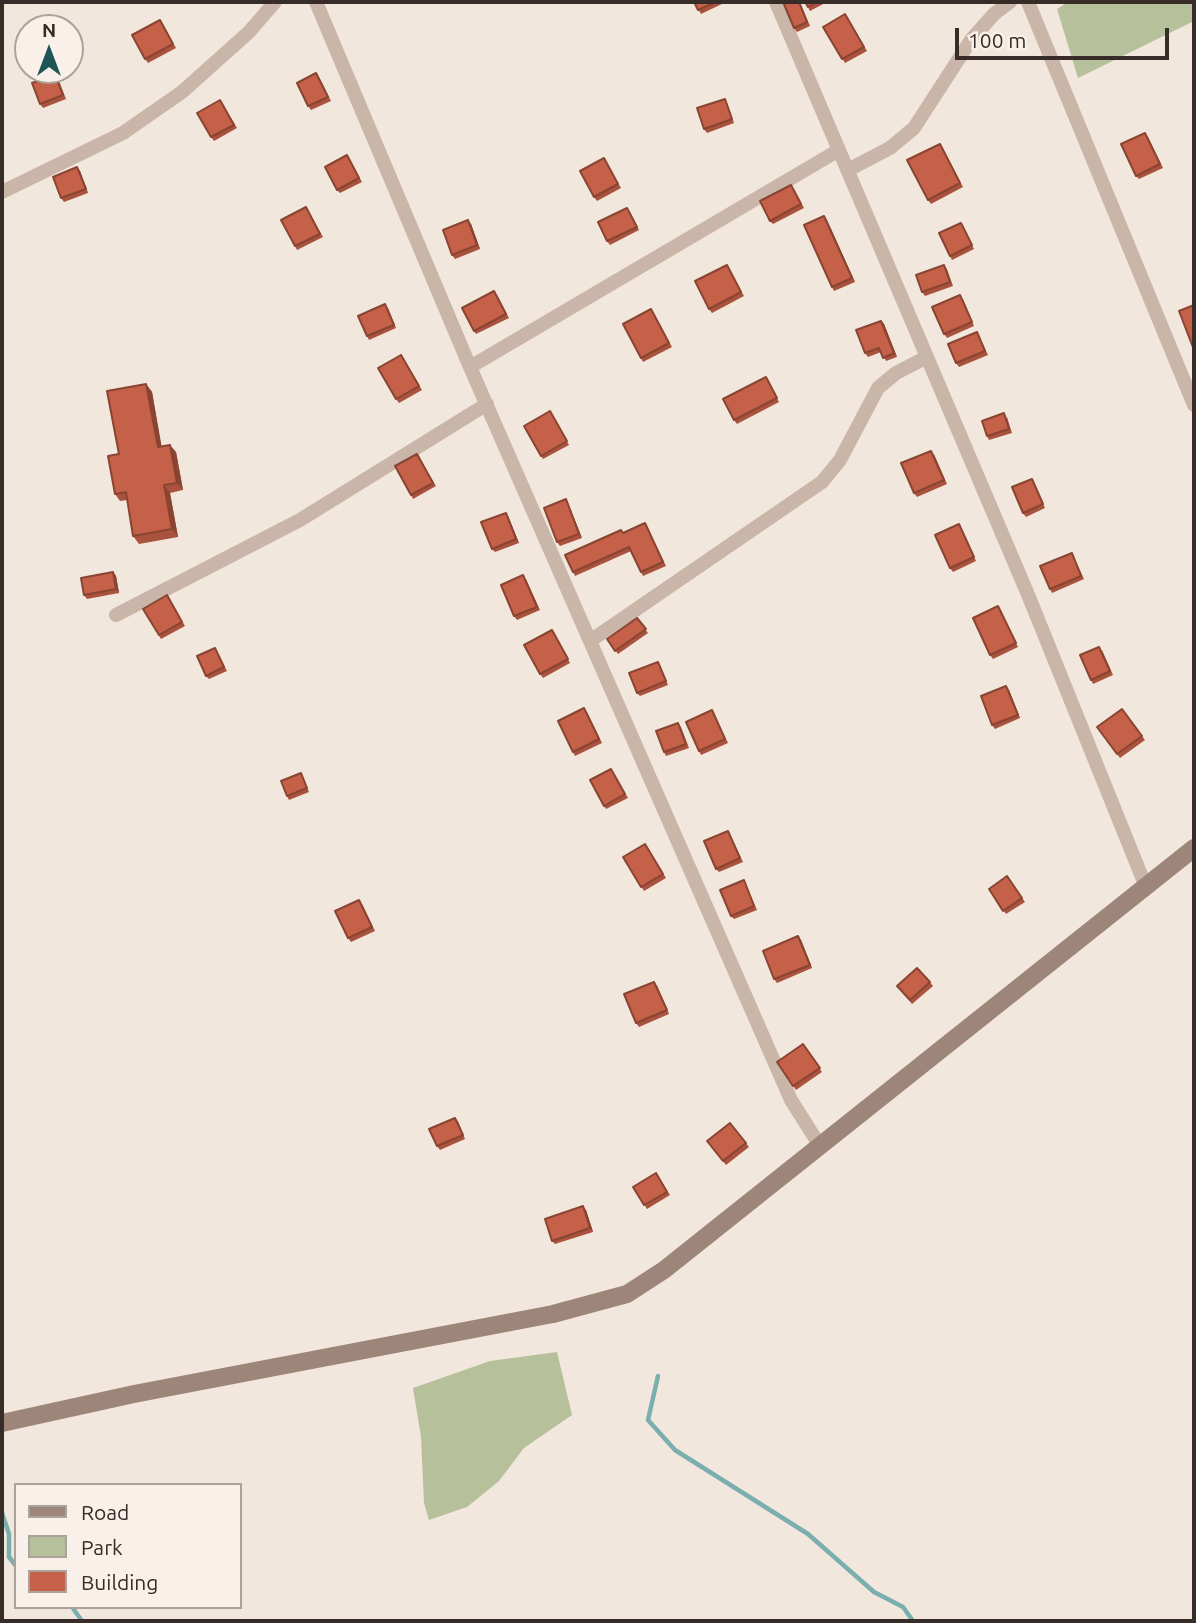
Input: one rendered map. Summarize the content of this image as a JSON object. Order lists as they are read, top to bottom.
{
  "legend": ["Road", "Park", "Building"],
  "scale_bar": "100 m",
  "north": "top"
}
